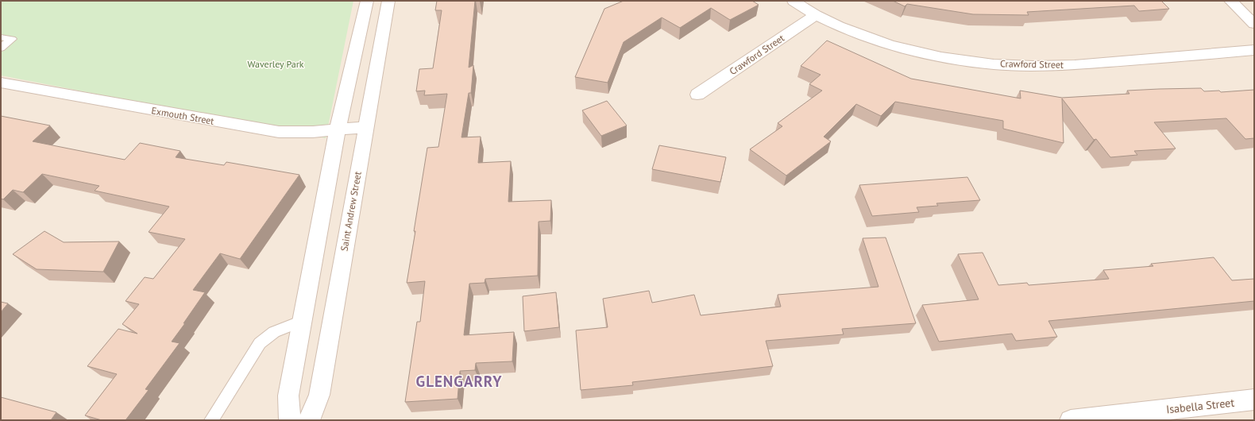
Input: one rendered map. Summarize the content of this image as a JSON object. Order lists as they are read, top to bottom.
{
  "streets": {
    "street": [
      "Crawford Street",
      "Exmouth Street",
      "Saint Andrew Street",
      "Isabella Street"
    ]
  },
  "crossings": [
    ["Exmouth Street", "Saint Andrew Street"]
  ],
  "districts": ["GLENGARRY"],
  "parks": ["Waverley Park"]
}
